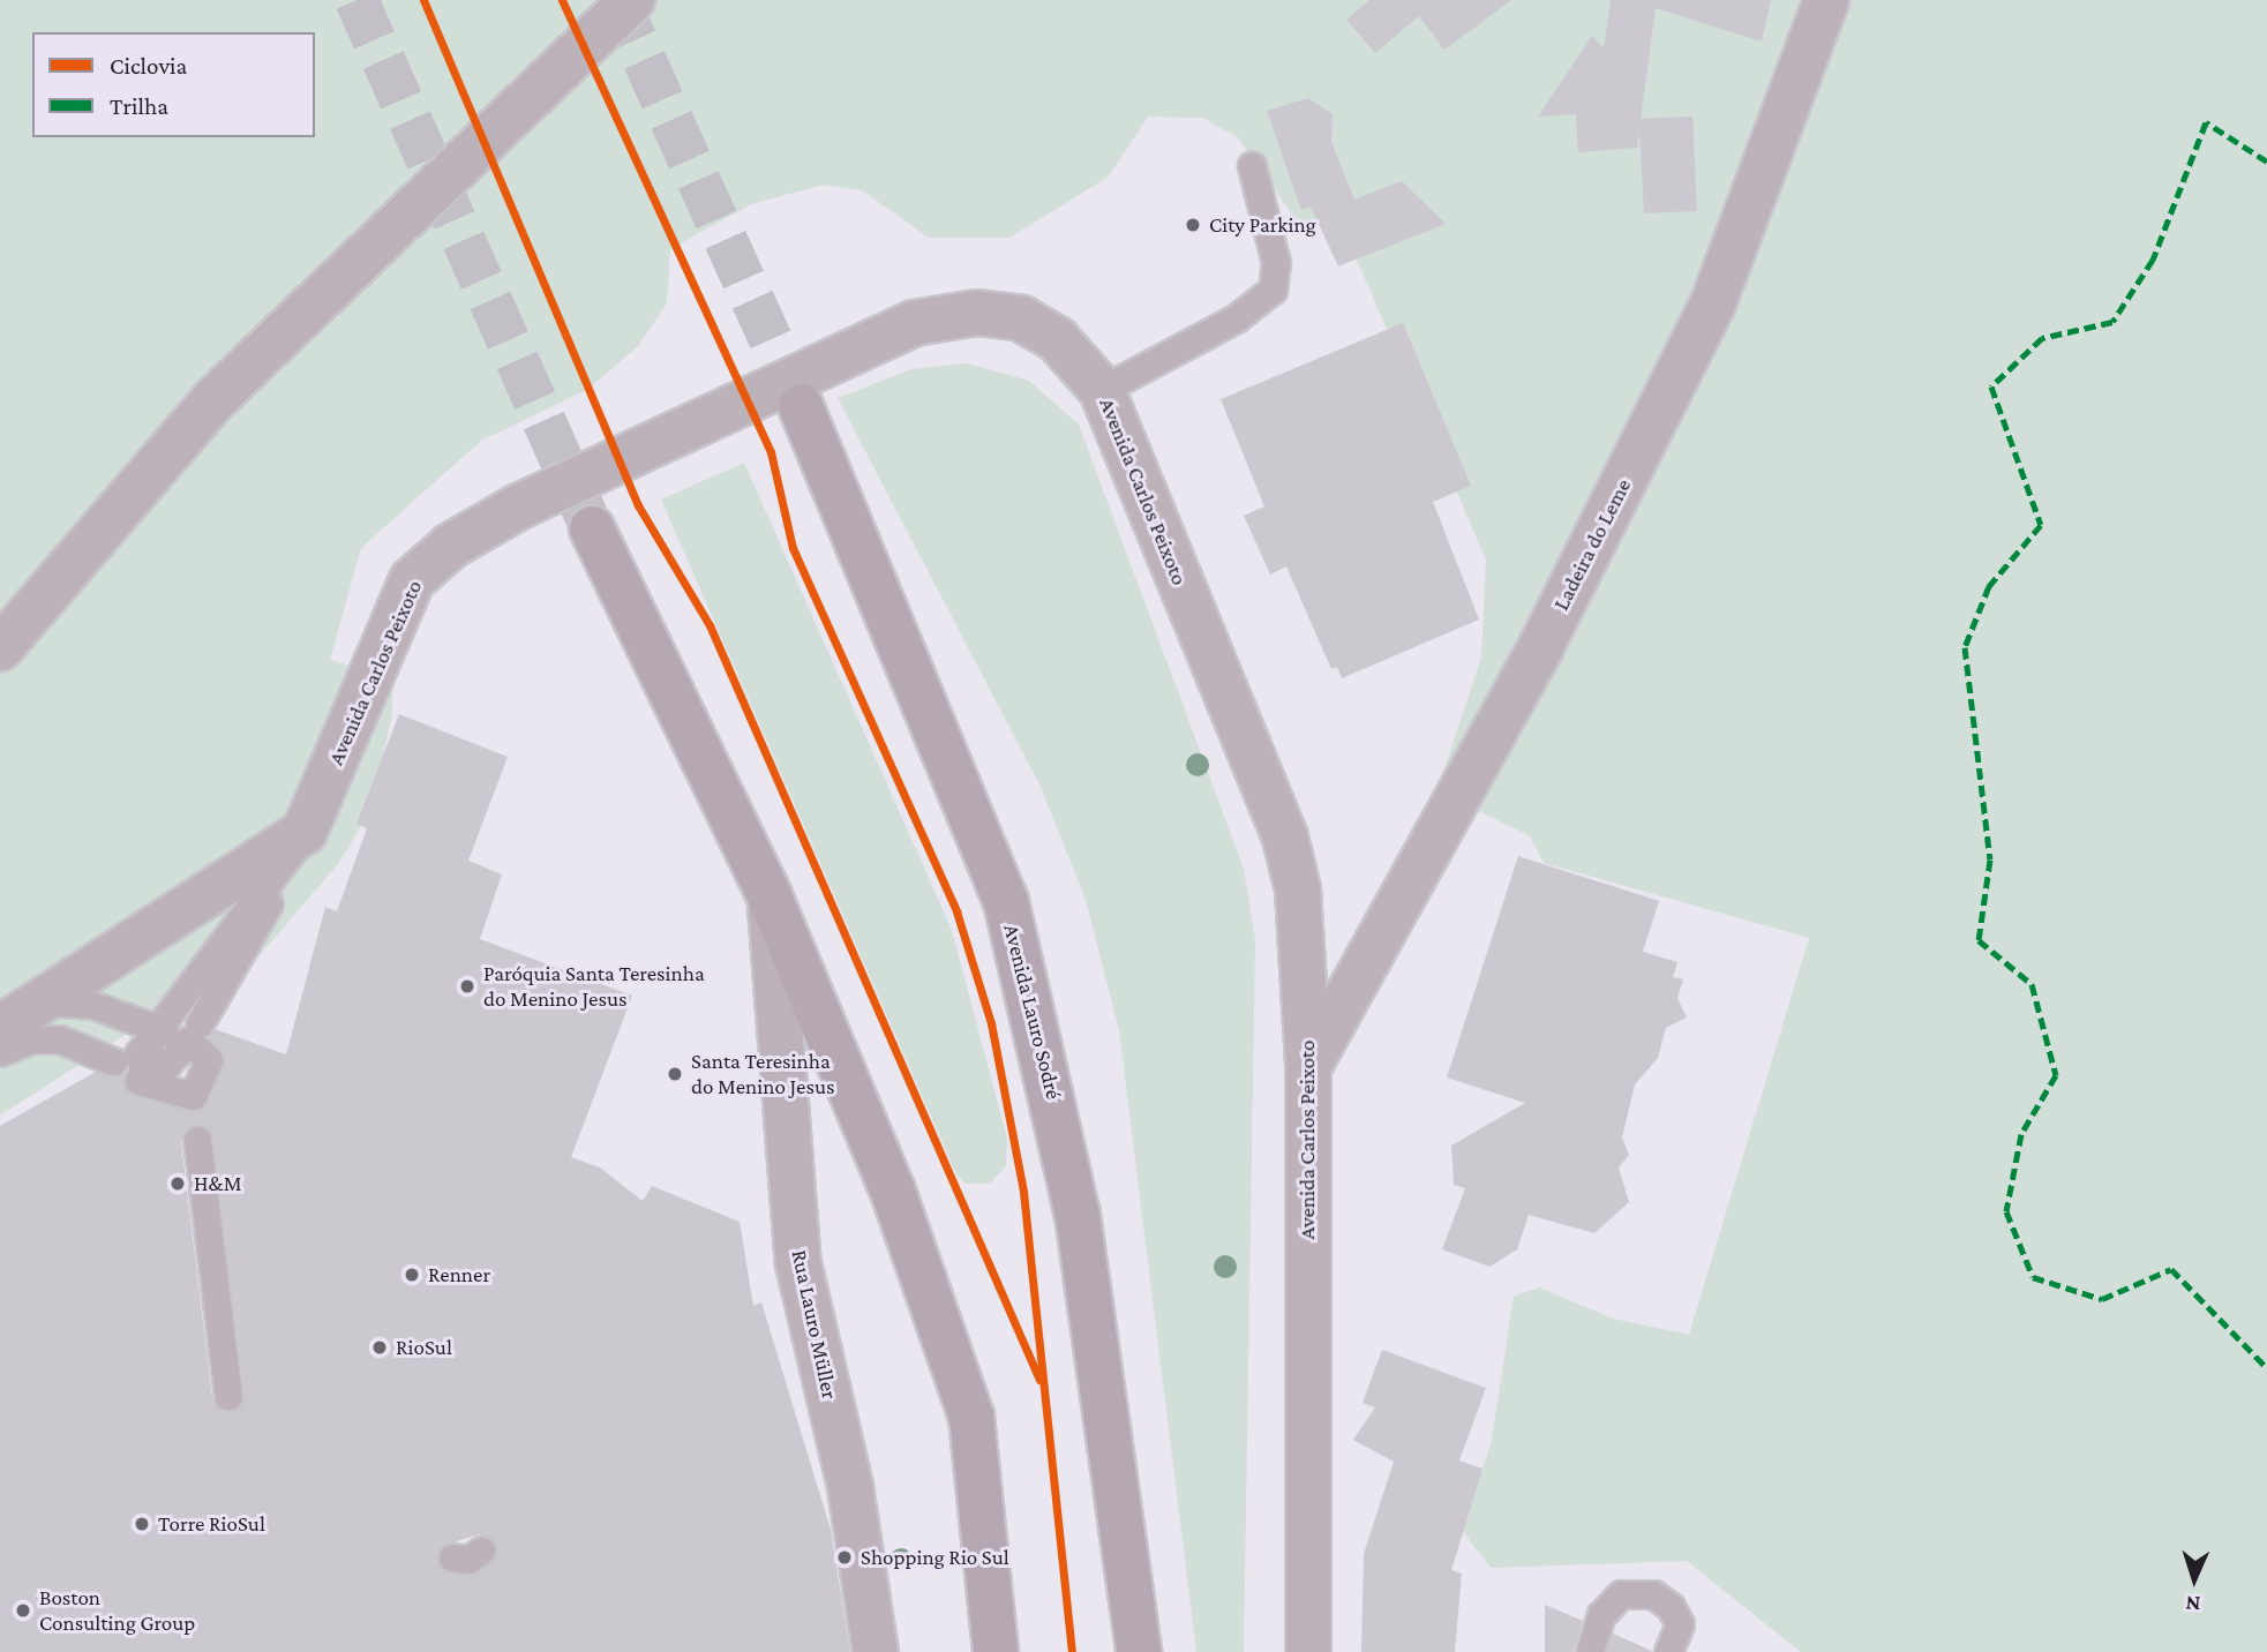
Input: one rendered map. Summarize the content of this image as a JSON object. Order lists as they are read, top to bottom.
{
  "streets": {
    "highway": ["Avenida Lauro Sodré"],
    "street": ["Avenida Carlos Peixoto", "Ladeira do Leme", "Rua Lauro Müller"]
  },
  "crossings": [
    ["Avenida Carlos Peixoto", "Ladeira do Leme"]
  ],
  "places": [
    "City Parking",
    "Paróquia Santa Teresinha do Menino Jesus",
    "Santa Teresinha do Menino Jesus",
    "H&M",
    "Renner",
    "RioSul",
    "Torre RioSul",
    "Shopping Rio Sul",
    "Boston Consulting Group"
  ],
  "legend": ["Ciclovia", "Trilha"],
  "north": "bottom"
}
